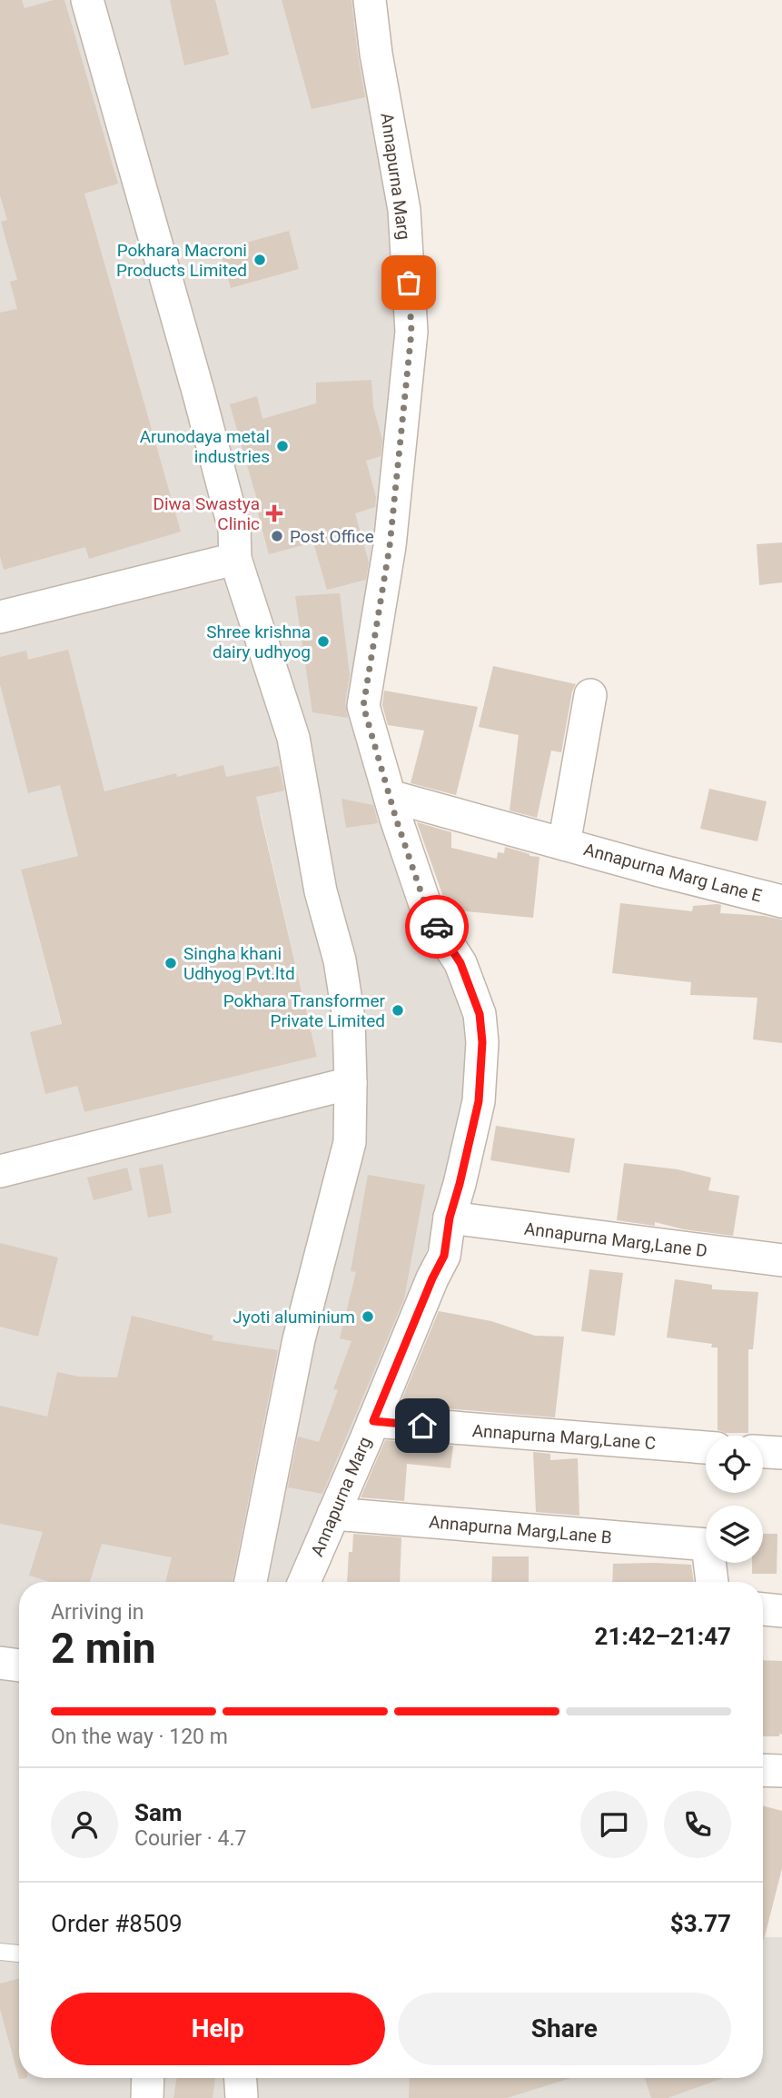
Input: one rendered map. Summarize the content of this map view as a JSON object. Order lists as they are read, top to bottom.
{
  "streets": {
    "street": [
      "Annapurna Marg",
      "Annapurna Marg Lane E",
      "Annapurna Marg,Lane D",
      "Annapurna Marg,Lane C",
      "Annapurna Marg,Lane B"
    ]
  },
  "crossings": [
    ["Annapurna Marg", "Annapurna Marg Lane E"],
    ["Annapurna Marg", "Annapurna Marg,Lane D"],
    ["Annapurna Marg", "Annapurna Marg,Lane C"],
    ["Annapurna Marg", "Annapurna Marg,Lane B"]
  ],
  "places": {
    "other": [
      "Pokhara Macroni Products Limited",
      "Arunodaya metal industries",
      "Post Office",
      "Shree krishna dairy udhyog",
      "Singha khani Udhyog Pvt.ltd",
      "Pokhara Transformer Private Limited",
      "Jyoti aluminium"
    ],
    "health": ["Diwa Swastya Clinic"]
  },
  "page": {
    "heading": ["2 min", "Arriving in", "21:42–21:47"],
    "panel": [
      "Sam",
      "Courier · 4.7",
      "Order #8509",
      "$3.77"
    ],
    "bar": "On the way · 120 m",
    "buttons": ["Help", "Share"]
  }
}
